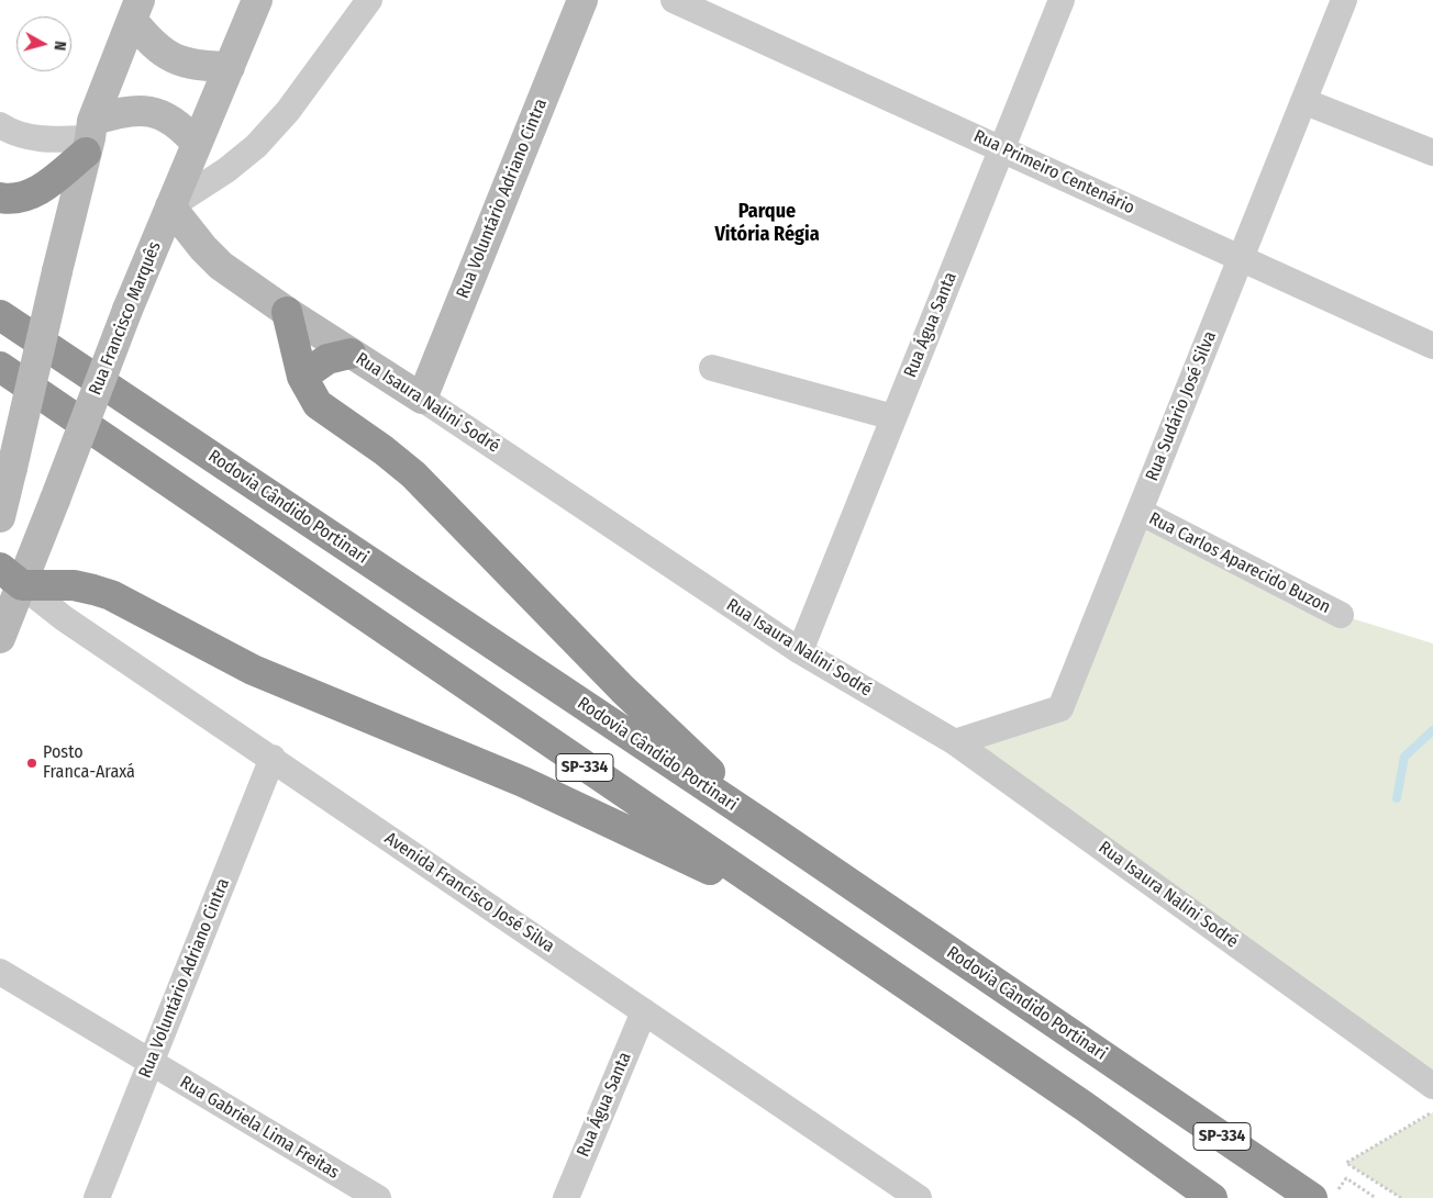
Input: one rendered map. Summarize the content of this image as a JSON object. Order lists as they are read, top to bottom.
{
  "streets": {
    "highway": ["Rodovia Cândido Portinari", "SP-334"],
    "main road": ["Rua Voluntário Adriano Cintra", "Rua Francisco Marquês", "Rua Isaura Nalini Sodré"],
    "street": [
      "Rua Primeiro Centenário",
      "Rua Água Santa",
      "Rua Sudário José Silva",
      "Rua Carlos Aparecido Buzon",
      "Avenida Francisco José Silva",
      "Rua Gabriela Lima Freitas"
    ]
  },
  "crossings": [
    ["Rua Primeiro Centenário", "Rua Água Santa"],
    ["Rua Primeiro Centenário", "Rua Sudário José Silva"],
    ["Rua Voluntário Adriano Cintra", "Rua Isaura Nalini Sodré"],
    ["Rua Voluntário Adriano Cintra", "Avenida Francisco José Silva"],
    ["Rua Voluntário Adriano Cintra", "Rua Gabriela Lima Freitas"],
    ["Rua Francisco Marquês", "Rua Isaura Nalini Sodré"],
    ["Rua Francisco Marquês", "Avenida Francisco José Silva"],
    ["Rua Água Santa", "Rua Isaura Nalini Sodré"],
    ["Rua Água Santa", "Avenida Francisco José Silva"],
    ["Rua Isaura Nalini Sodré", "Rua Sudário José Silva"],
    ["Rua Sudário José Silva", "Rua Carlos Aparecido Buzon"]
  ],
  "districts": ["Parque Vitória Régia"],
  "places": ["Posto Franca-Araxá"],
  "north": "right"
}
